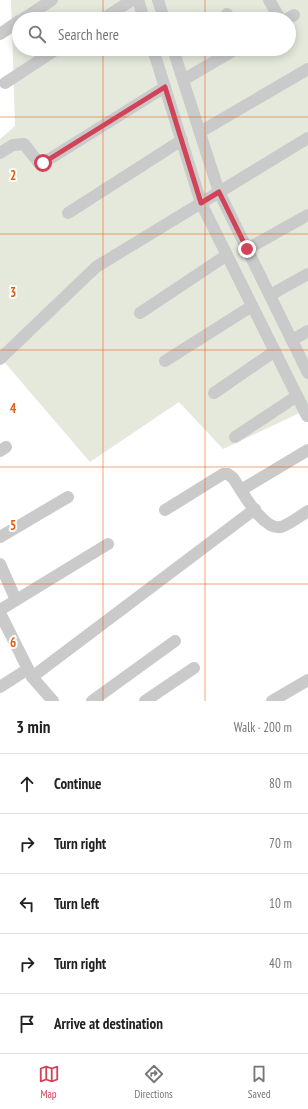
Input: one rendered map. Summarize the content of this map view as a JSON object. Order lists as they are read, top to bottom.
{
  "page": {
    "search": "Search here",
    "heading": ["3 min", "Walk · 200 m"],
    "list": [
      ["Continue", "80 m"],
      ["Turn right", "70 m"],
      ["Turn left", "10 m"],
      ["Turn right", "40 m"],
      "Arrive at destination"
    ],
    "nav": ["Map", "Directions", "Saved"]
  },
  "grid": {
    "rows": [
      "2",
      "3",
      "4",
      "5",
      "6"
    ]
  }
}
